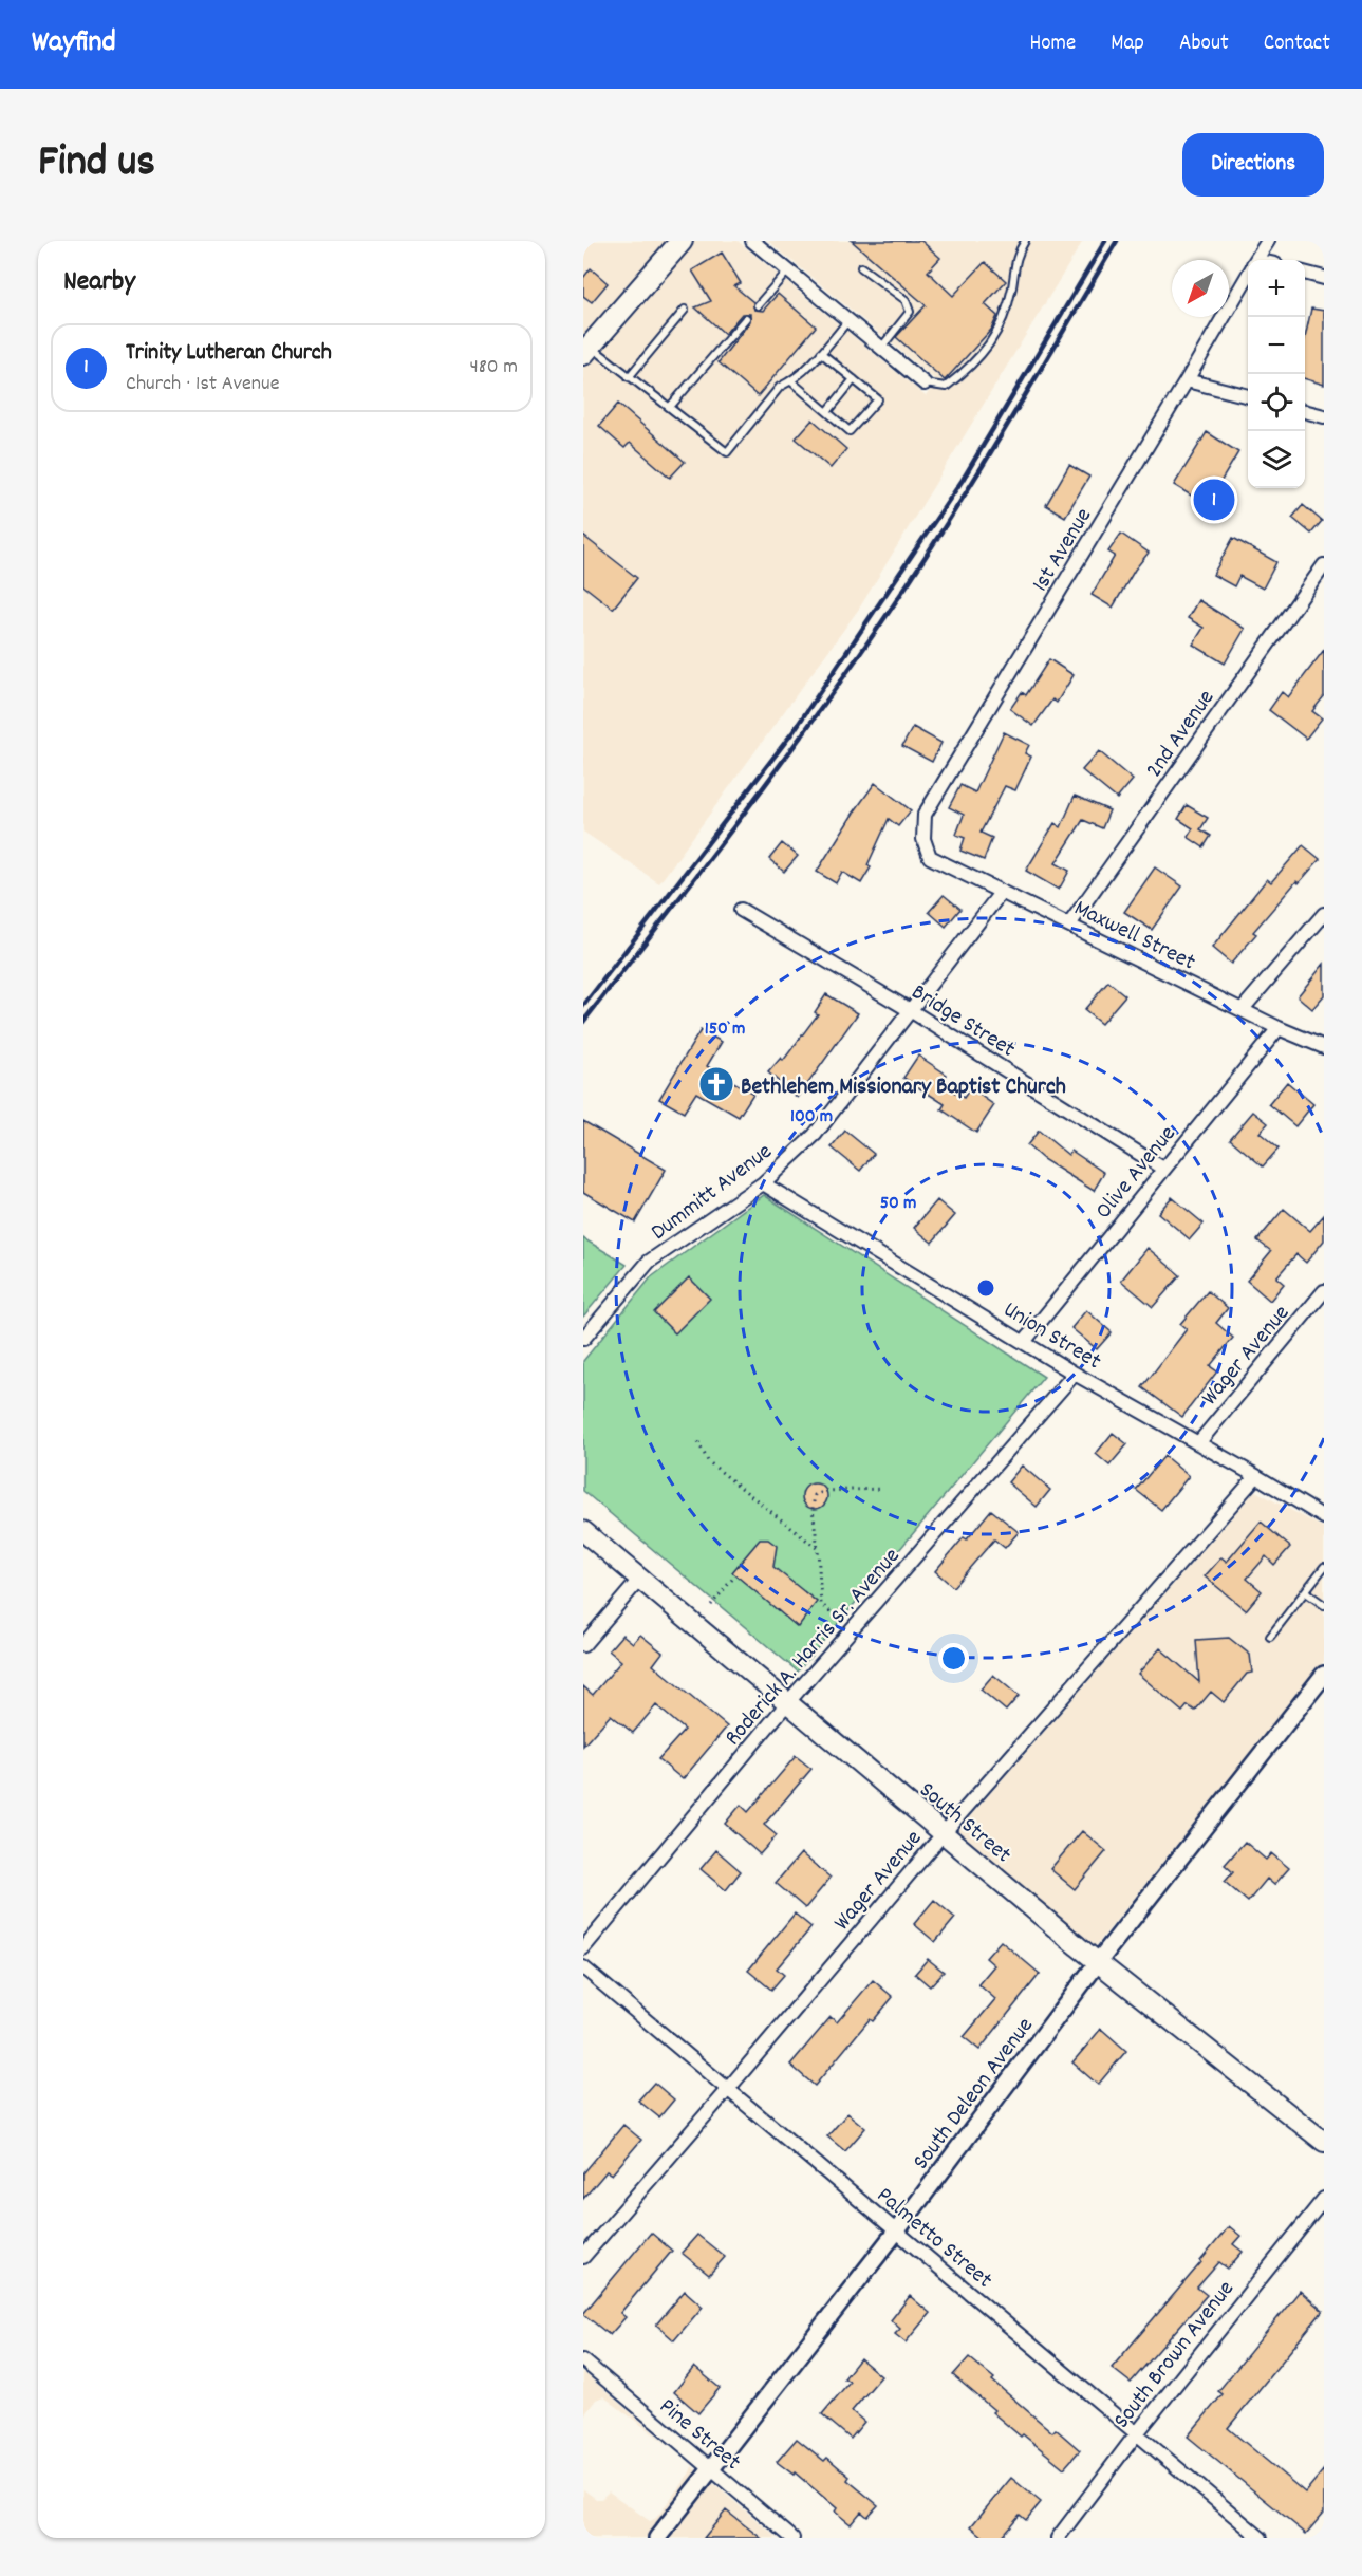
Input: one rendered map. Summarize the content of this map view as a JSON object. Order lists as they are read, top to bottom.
{
  "streets": {
    "main road": ["South Street"],
    "street": [
      "1st Avenue",
      "2nd Avenue",
      "Maxwell Street",
      "Bridge Street",
      "Olive Avenue",
      "Dummitt Avenue",
      "Union Street",
      "Wager Avenue",
      "Roderick A. Harris Sr. Avenue",
      "South Deleon Avenue",
      "Palmetto Street",
      "South Brown Avenue",
      "Pine Street"
    ]
  },
  "crossings": [
    ["1st Avenue", "Maxwell Street"],
    ["2nd Avenue", "Maxwell Street"],
    ["Maxwell Street", "Olive Avenue"],
    ["Maxwell Street", "Dummitt Avenue"],
    ["Bridge Street", "Olive Avenue"],
    ["Bridge Street", "Dummitt Avenue"],
    ["Olive Avenue", "Union Street"],
    ["Dummitt Avenue", "Union Street"],
    ["Union Street", "Wager Avenue"],
    ["Union Street", "Roderick A. Harris Sr. Avenue"],
    ["Wager Avenue", "South Street"],
    ["Wager Avenue", "Palmetto Street"],
    ["Roderick A. Harris Sr. Avenue", "South Street"],
    ["South Street", "South Deleon Avenue"],
    ["South Deleon Avenue", "Palmetto Street"],
    ["South Deleon Avenue", "Pine Street"],
    ["Palmetto Street", "South Brown Avenue"]
  ],
  "places": {
    "church": ["Bethlehem Missionary Baptist Church"]
  },
  "north": "bottom left",
  "page": {
    "header": "Wayfind",
    "nav": [
      "Home",
      "Map",
      "About",
      "Contact"
    ],
    "title": "Find us",
    "buttons": "Directions",
    "heading": "Nearby",
    "map_buttons": ["+", "−"],
    "list": [
      {
        "mark": "1",
        "name": "Trinity Lutheran Church",
        "note": "Church · 1st Avenue",
        "value": "480 m"
      }
    ],
    "pins": "1"
  },
  "rings": ["150 m", "100 m", "50 m"]
}
